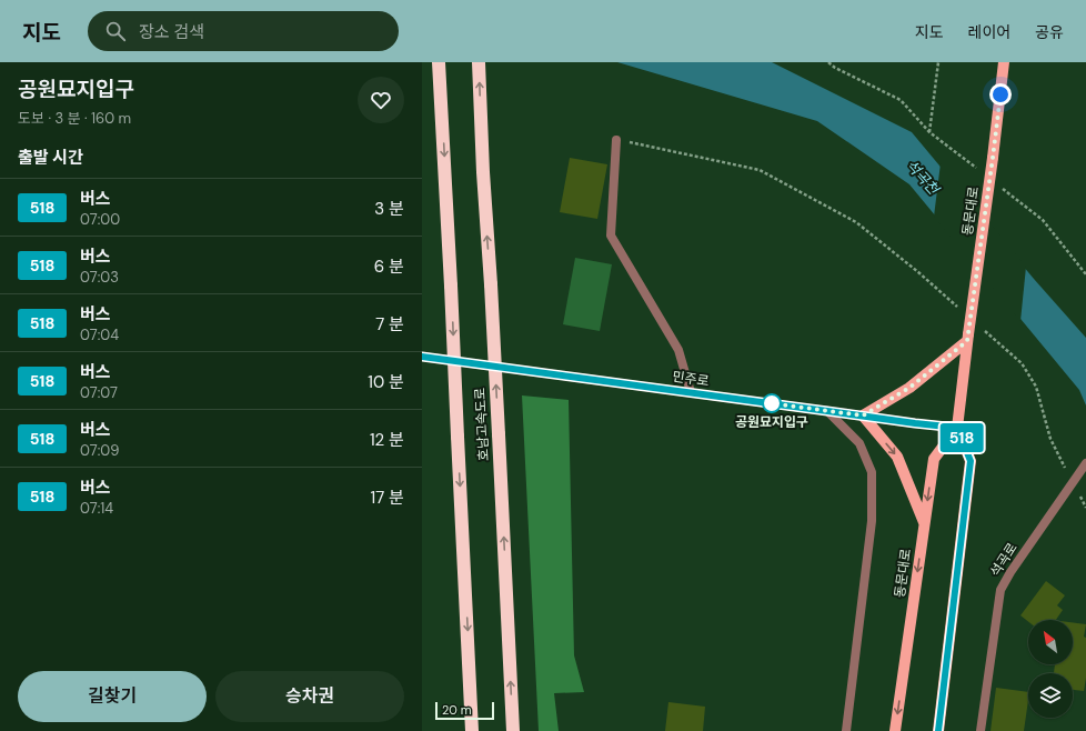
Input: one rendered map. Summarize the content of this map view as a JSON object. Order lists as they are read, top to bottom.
{
  "streets": {
    "highway": ["호남고속도로"],
    "main road": ["동문대로", "민주로"],
    "street": ["석곡로"]
  },
  "crossings": [
    ["동문대로", "민주로"]
  ],
  "water": ["석곡천"],
  "places": ["공원묘지입구"],
  "lines": ["bus line 518"],
  "scale_bar": "20 m",
  "north": "top left",
  "page": {
    "header": "지도",
    "search": "장소 검색",
    "nav": ["지도", "레이어", "공유"],
    "heading": [
      ["공원묘지입구", "도보 · 3 분 · 160 m"],
      "출발 시간"
    ],
    "on_map": "518",
    "list": [
      {
        "mark": "518",
        "name": "버스",
        "note": "07:00",
        "value": "3 분"
      },
      {
        "mark": "518",
        "name": "버스",
        "note": "07:03",
        "value": "6 분"
      },
      {
        "mark": "518",
        "name": "버스",
        "note": "07:04",
        "value": "7 분"
      },
      {
        "mark": "518",
        "name": "버스",
        "note": "07:07",
        "value": "10 분"
      },
      {
        "mark": "518",
        "name": "버스",
        "note": "07:09",
        "value": "12 분"
      },
      {
        "mark": "518",
        "name": "버스",
        "note": "07:14",
        "value": "17 분"
      }
    ],
    "buttons": ["길찾기", "승차권"],
    "scale": "20 m"
  }
}
